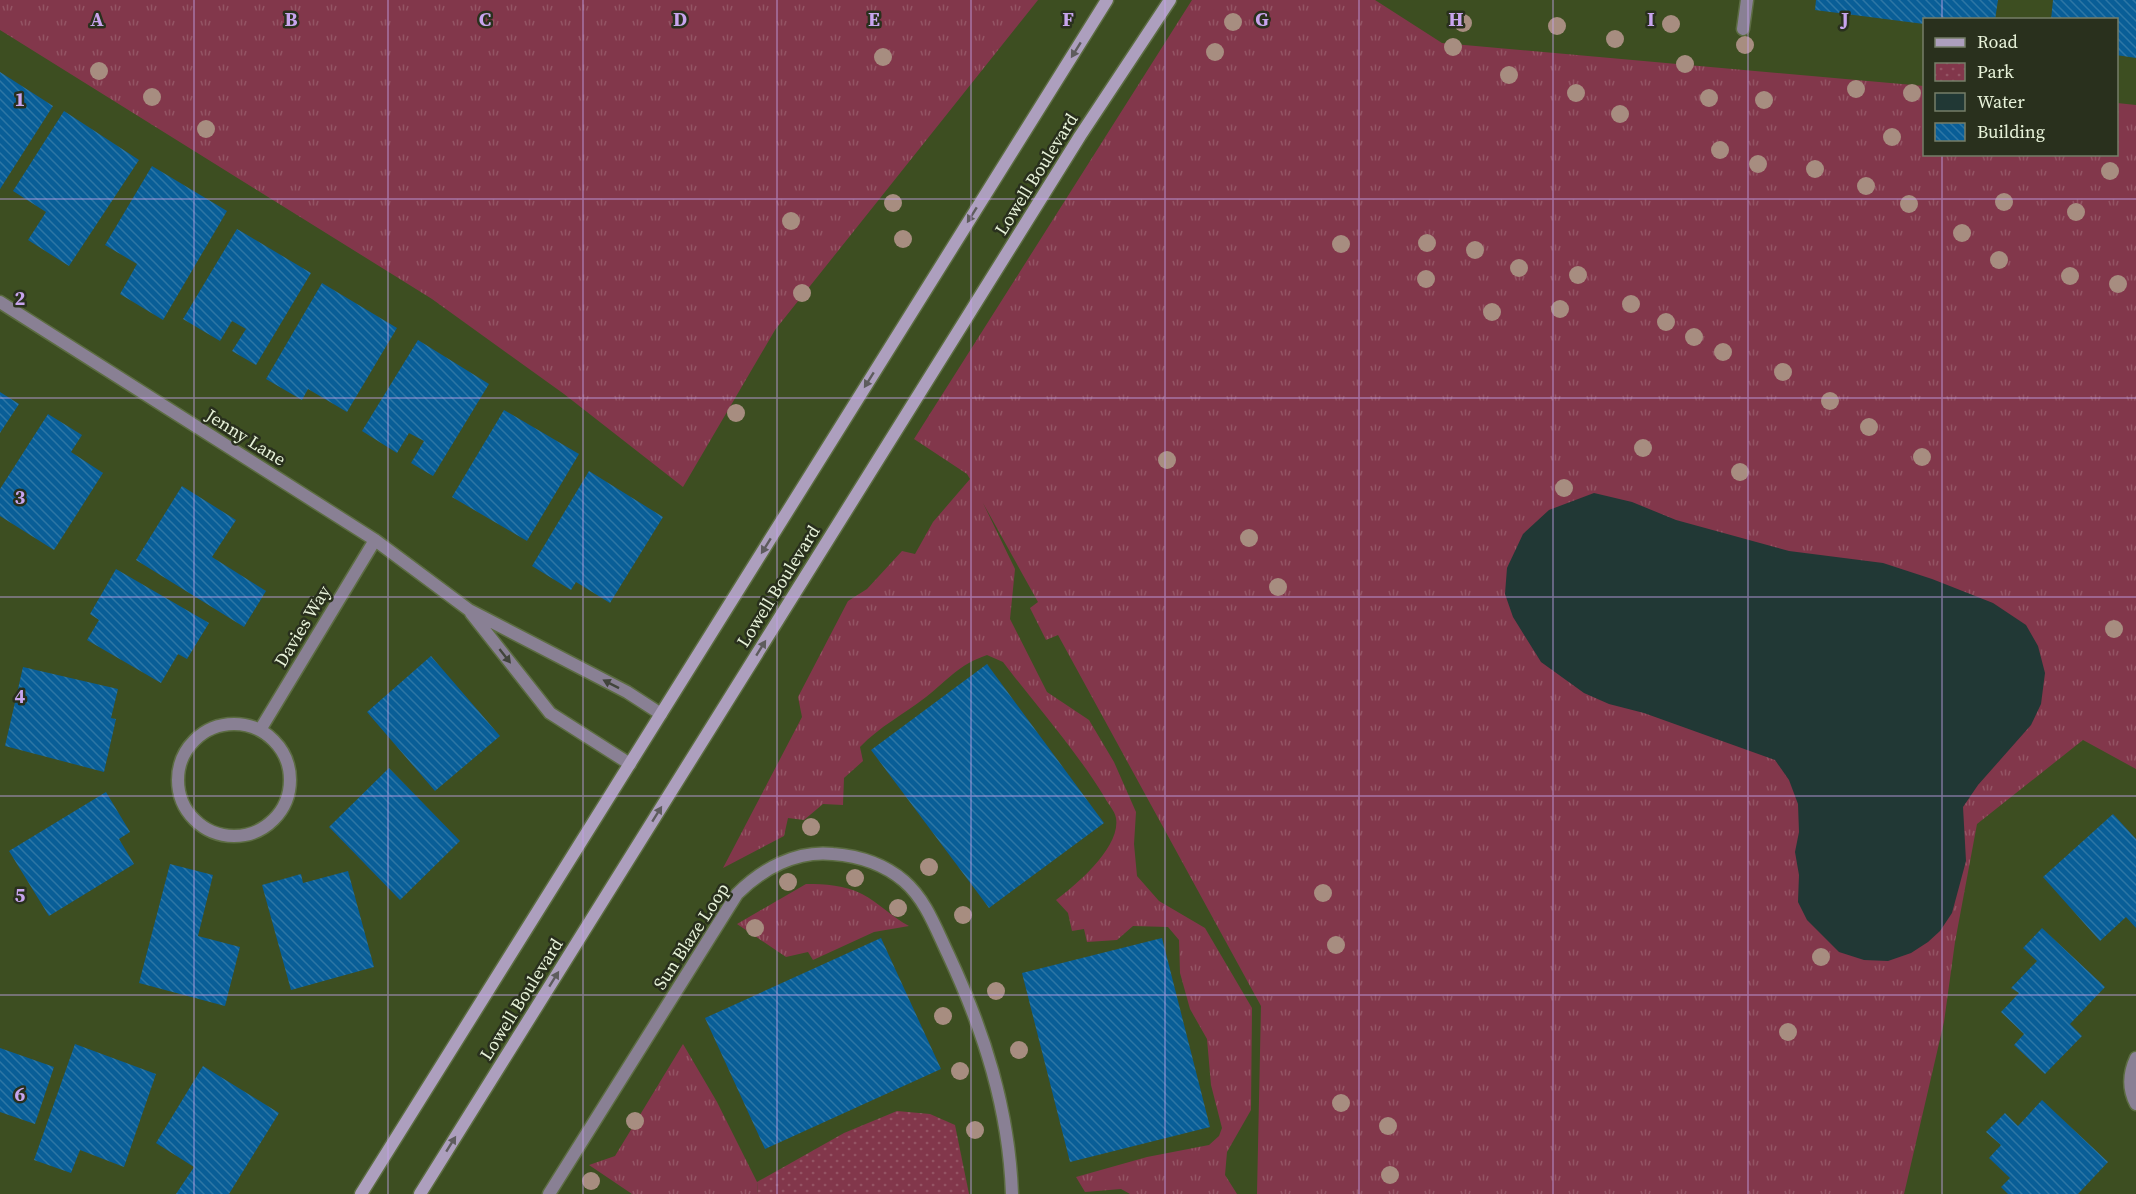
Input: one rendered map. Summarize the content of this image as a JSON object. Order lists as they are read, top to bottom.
{
  "streets": {
    "main road": ["Lowell Boulevard"],
    "street": ["Jenny Lane", "Davies Way", "Sun Blaze Loop"]
  },
  "crossings": [
    ["Lowell Boulevard", "Jenny Lane"],
    ["Jenny Lane", "Davies Way"]
  ],
  "legend": [
    "Road",
    "Park",
    "Water",
    "Building"
  ],
  "grid": {
    "columns": [
      "A",
      "B",
      "C",
      "D",
      "E",
      "F",
      "G",
      "H",
      "I",
      "J"
    ],
    "rows": [
      "1",
      "2",
      "3",
      "4",
      "5",
      "6"
    ]
  }
}
